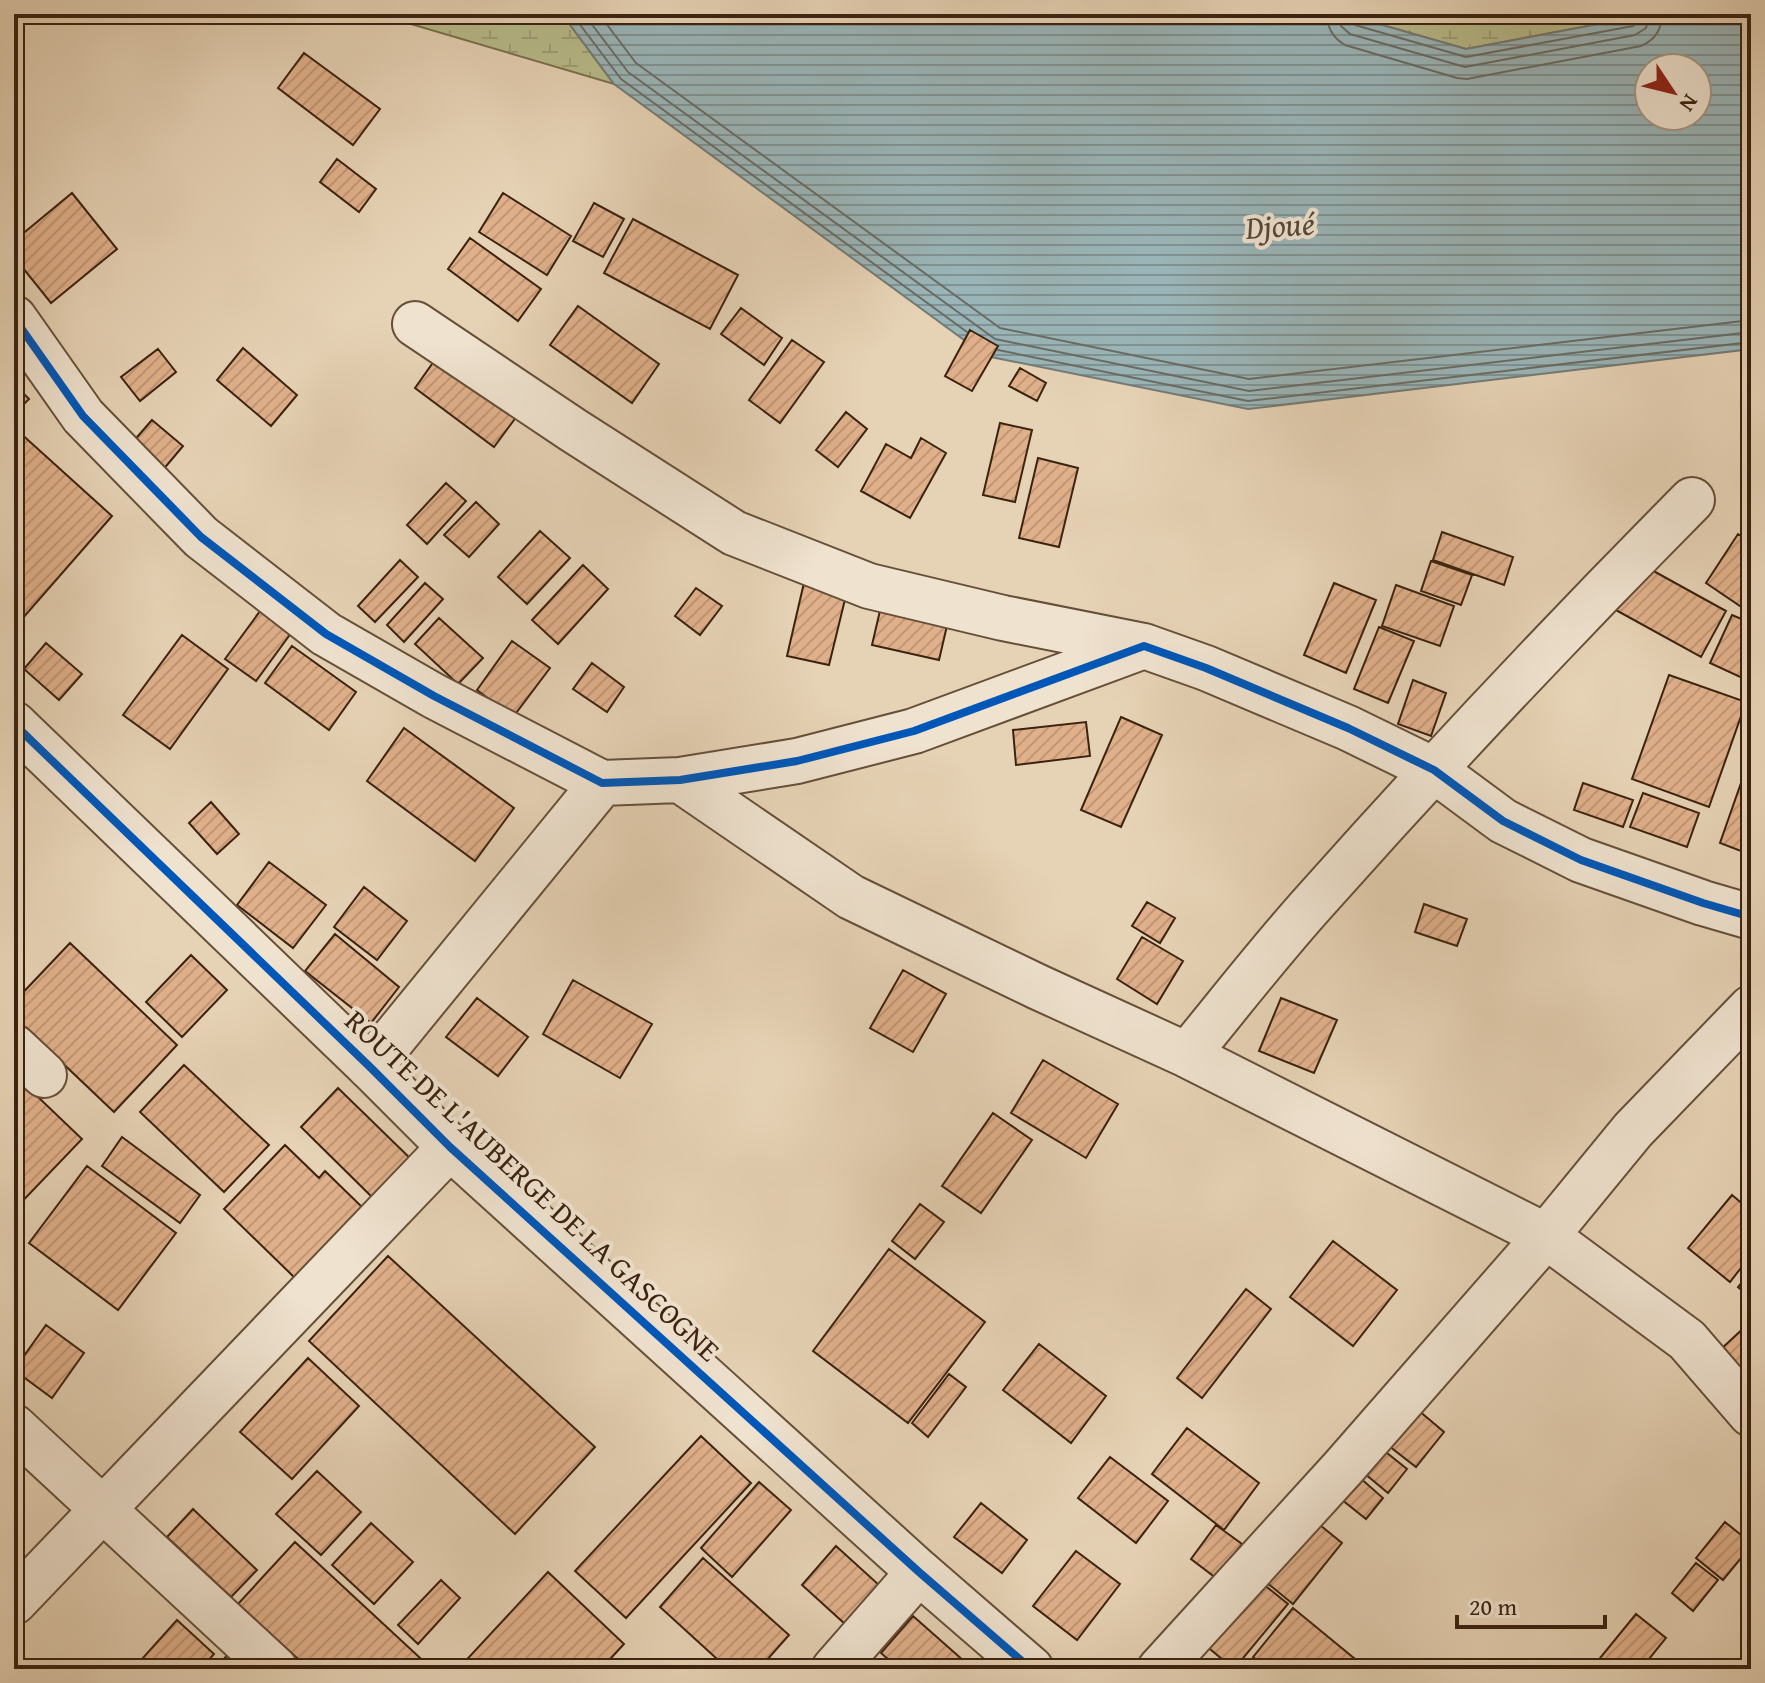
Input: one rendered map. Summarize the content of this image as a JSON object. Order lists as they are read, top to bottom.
{
  "streets": {
    "street": ["ROUTE DE L'AUBERGE DE LA GASCOGNE"]
  },
  "water": ["Djoué"],
  "scale_bar": "20 m",
  "north": "bottom right"
}
